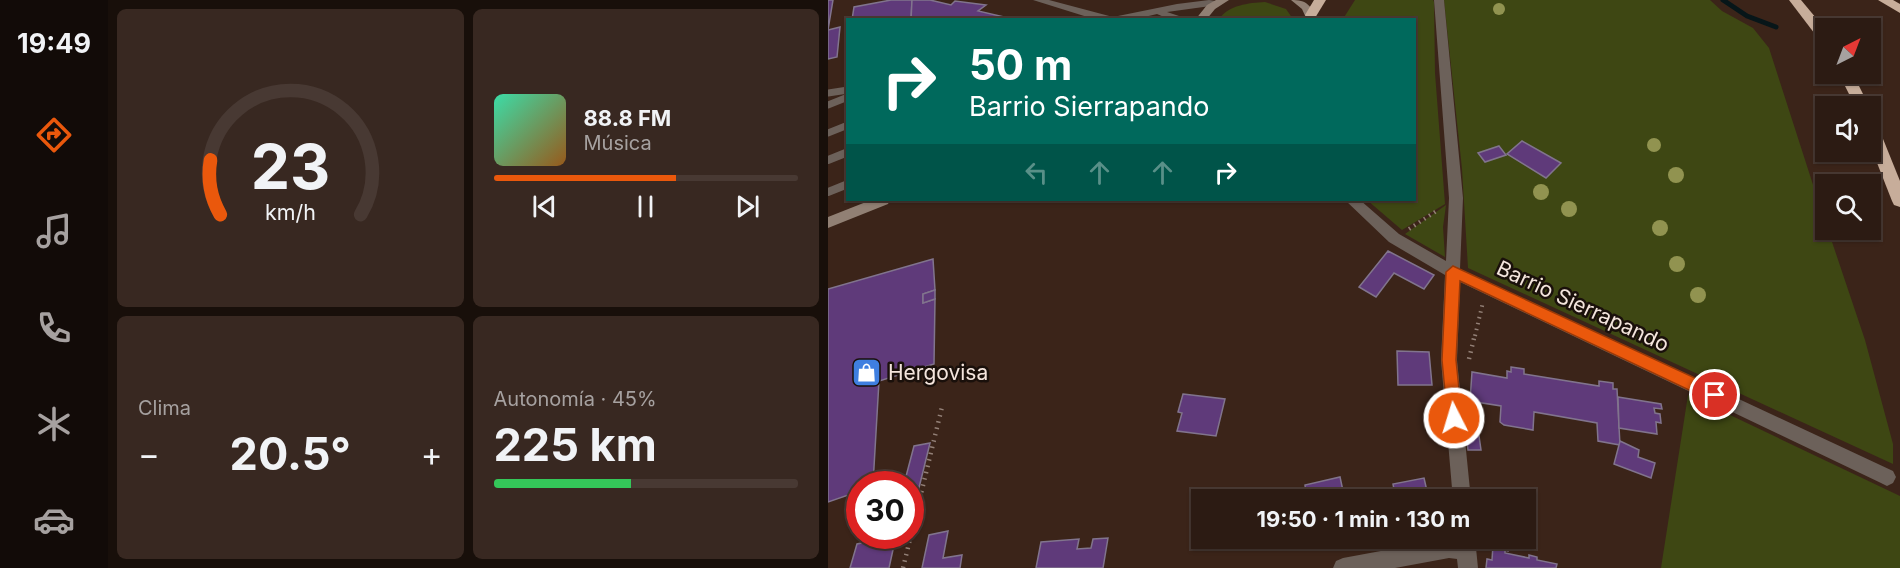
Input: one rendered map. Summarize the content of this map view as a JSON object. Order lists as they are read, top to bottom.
{
  "streets": {
    "street": ["Barrio Sierrapando"]
  },
  "places": {
    "shop": ["Hergovisa"]
  },
  "north": "top right",
  "page": {
    "tabs": "19:49",
    "turn": ["50 m", "Barrio Sierrapando"],
    "song": ["88.8 FM", "Música"],
    "tile": [
      "Clima",
      ["Autonomía · 45%", "225 km"]
    ],
    "heat": ["−", "20.5°", "+"],
    "limit": "30",
    "trip": "19:50 · 1 min · 130 m",
    "gauge": ["23", "km/h"]
  }
}
